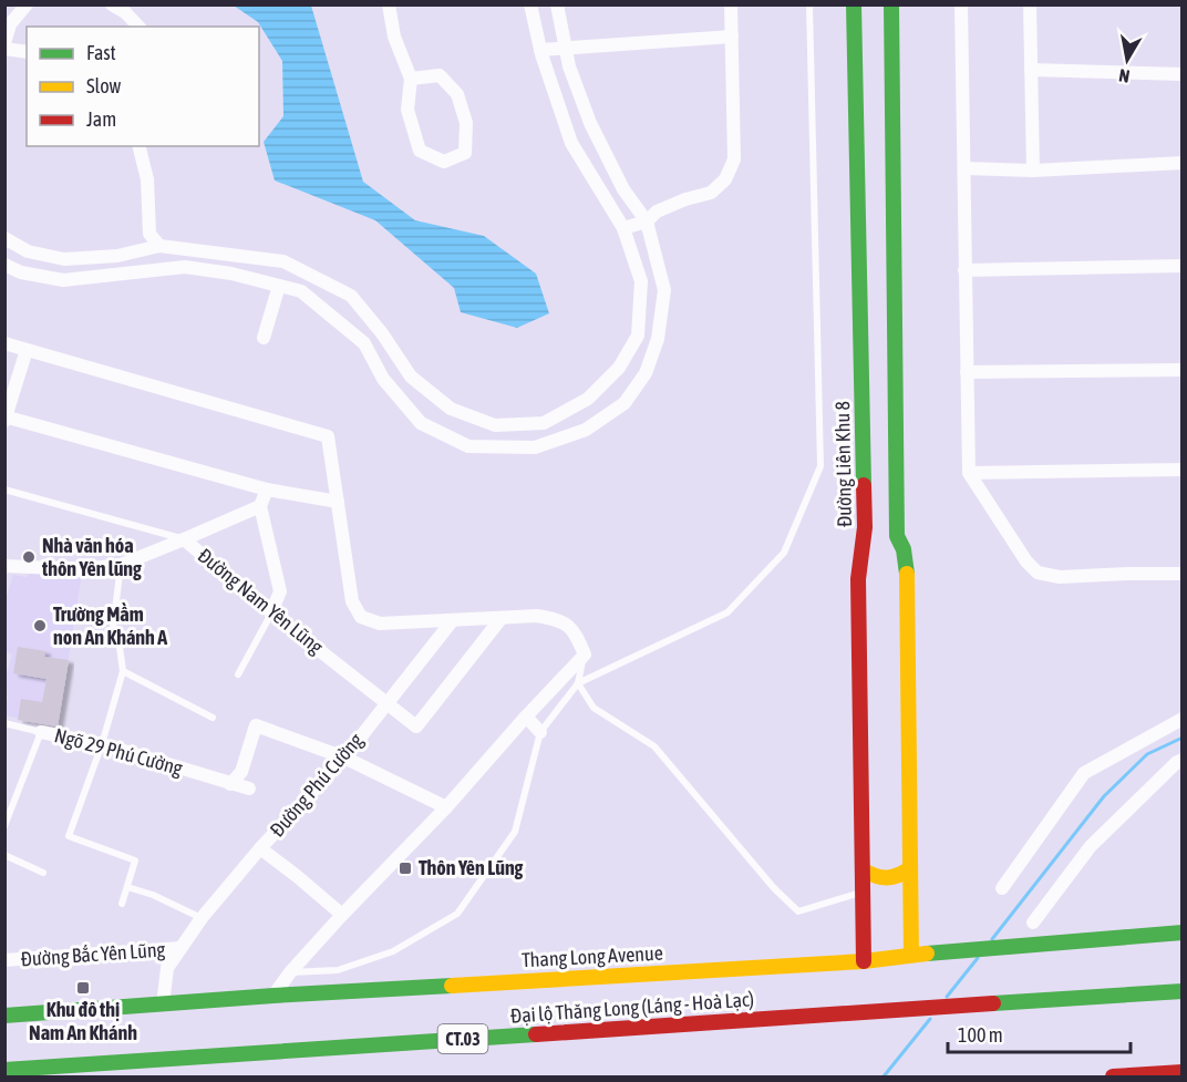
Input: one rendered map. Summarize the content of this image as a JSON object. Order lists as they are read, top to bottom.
{
  "streets": {
    "main road": [
      "Đường Liên Khu 8",
      "Thang Long Avenue",
      "Đại lộ Thăng Long (Láng - Hoà Lạc)",
      "CT.03"
    ],
    "street": [
      "Đường Nam Yên Lũng",
      "Ngõ 29 Phú Cường",
      "Đường Phú Cường",
      "Đường Bắc Yên Lũng"
    ]
  },
  "crossings": [
    ["Đường Liên Khu 8", "Thang Long Avenue"],
    ["Đường Nam Yên Lũng", "Đường Phú Cường"],
    ["Đường Phú Cường", "Đường Bắc Yên Lũng"],
    ["Đường Phú Cường", "Thang Long Avenue"]
  ],
  "places": {
    "other": ["Nhà văn hóa thôn Yên lũng", "Trường Mầm non An Khánh A"],
    "transit": ["Thôn Yên Lũng", "Khu đô thị Nam An Khánh"]
  },
  "legend": ["Fast", "Slow", "Jam"],
  "scale_bar": "100 m",
  "north": "bottom"
}
